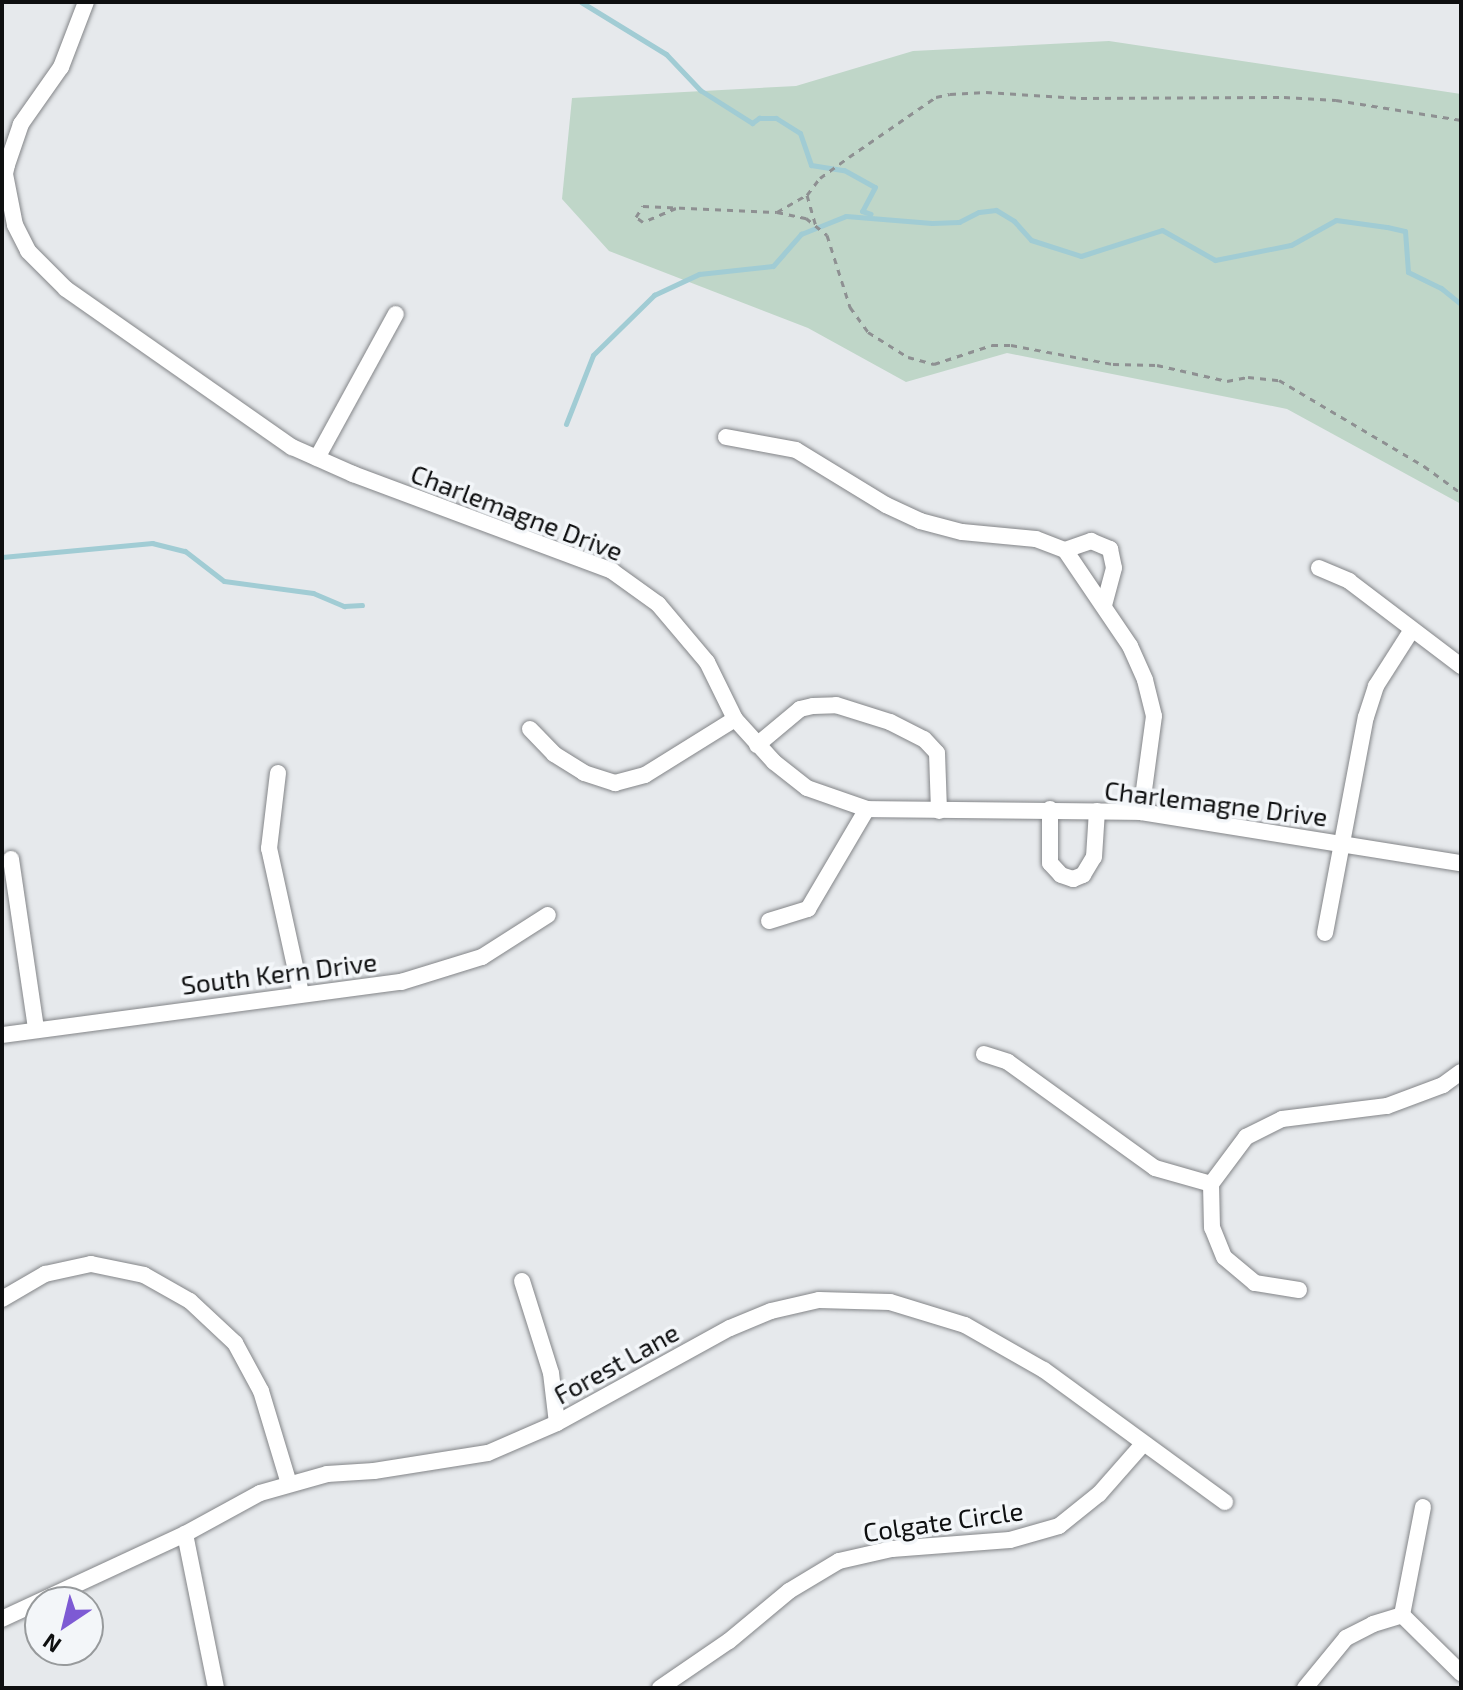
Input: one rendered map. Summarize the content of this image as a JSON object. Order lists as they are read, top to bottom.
{
  "streets": {
    "street": [
      "Charlemagne Drive",
      "South Kern Drive",
      "Forest Lane",
      "Colgate Circle"
    ]
  },
  "crossings": [
    ["Forest Lane", "Colgate Circle"]
  ],
  "north": "bottom left"
}
